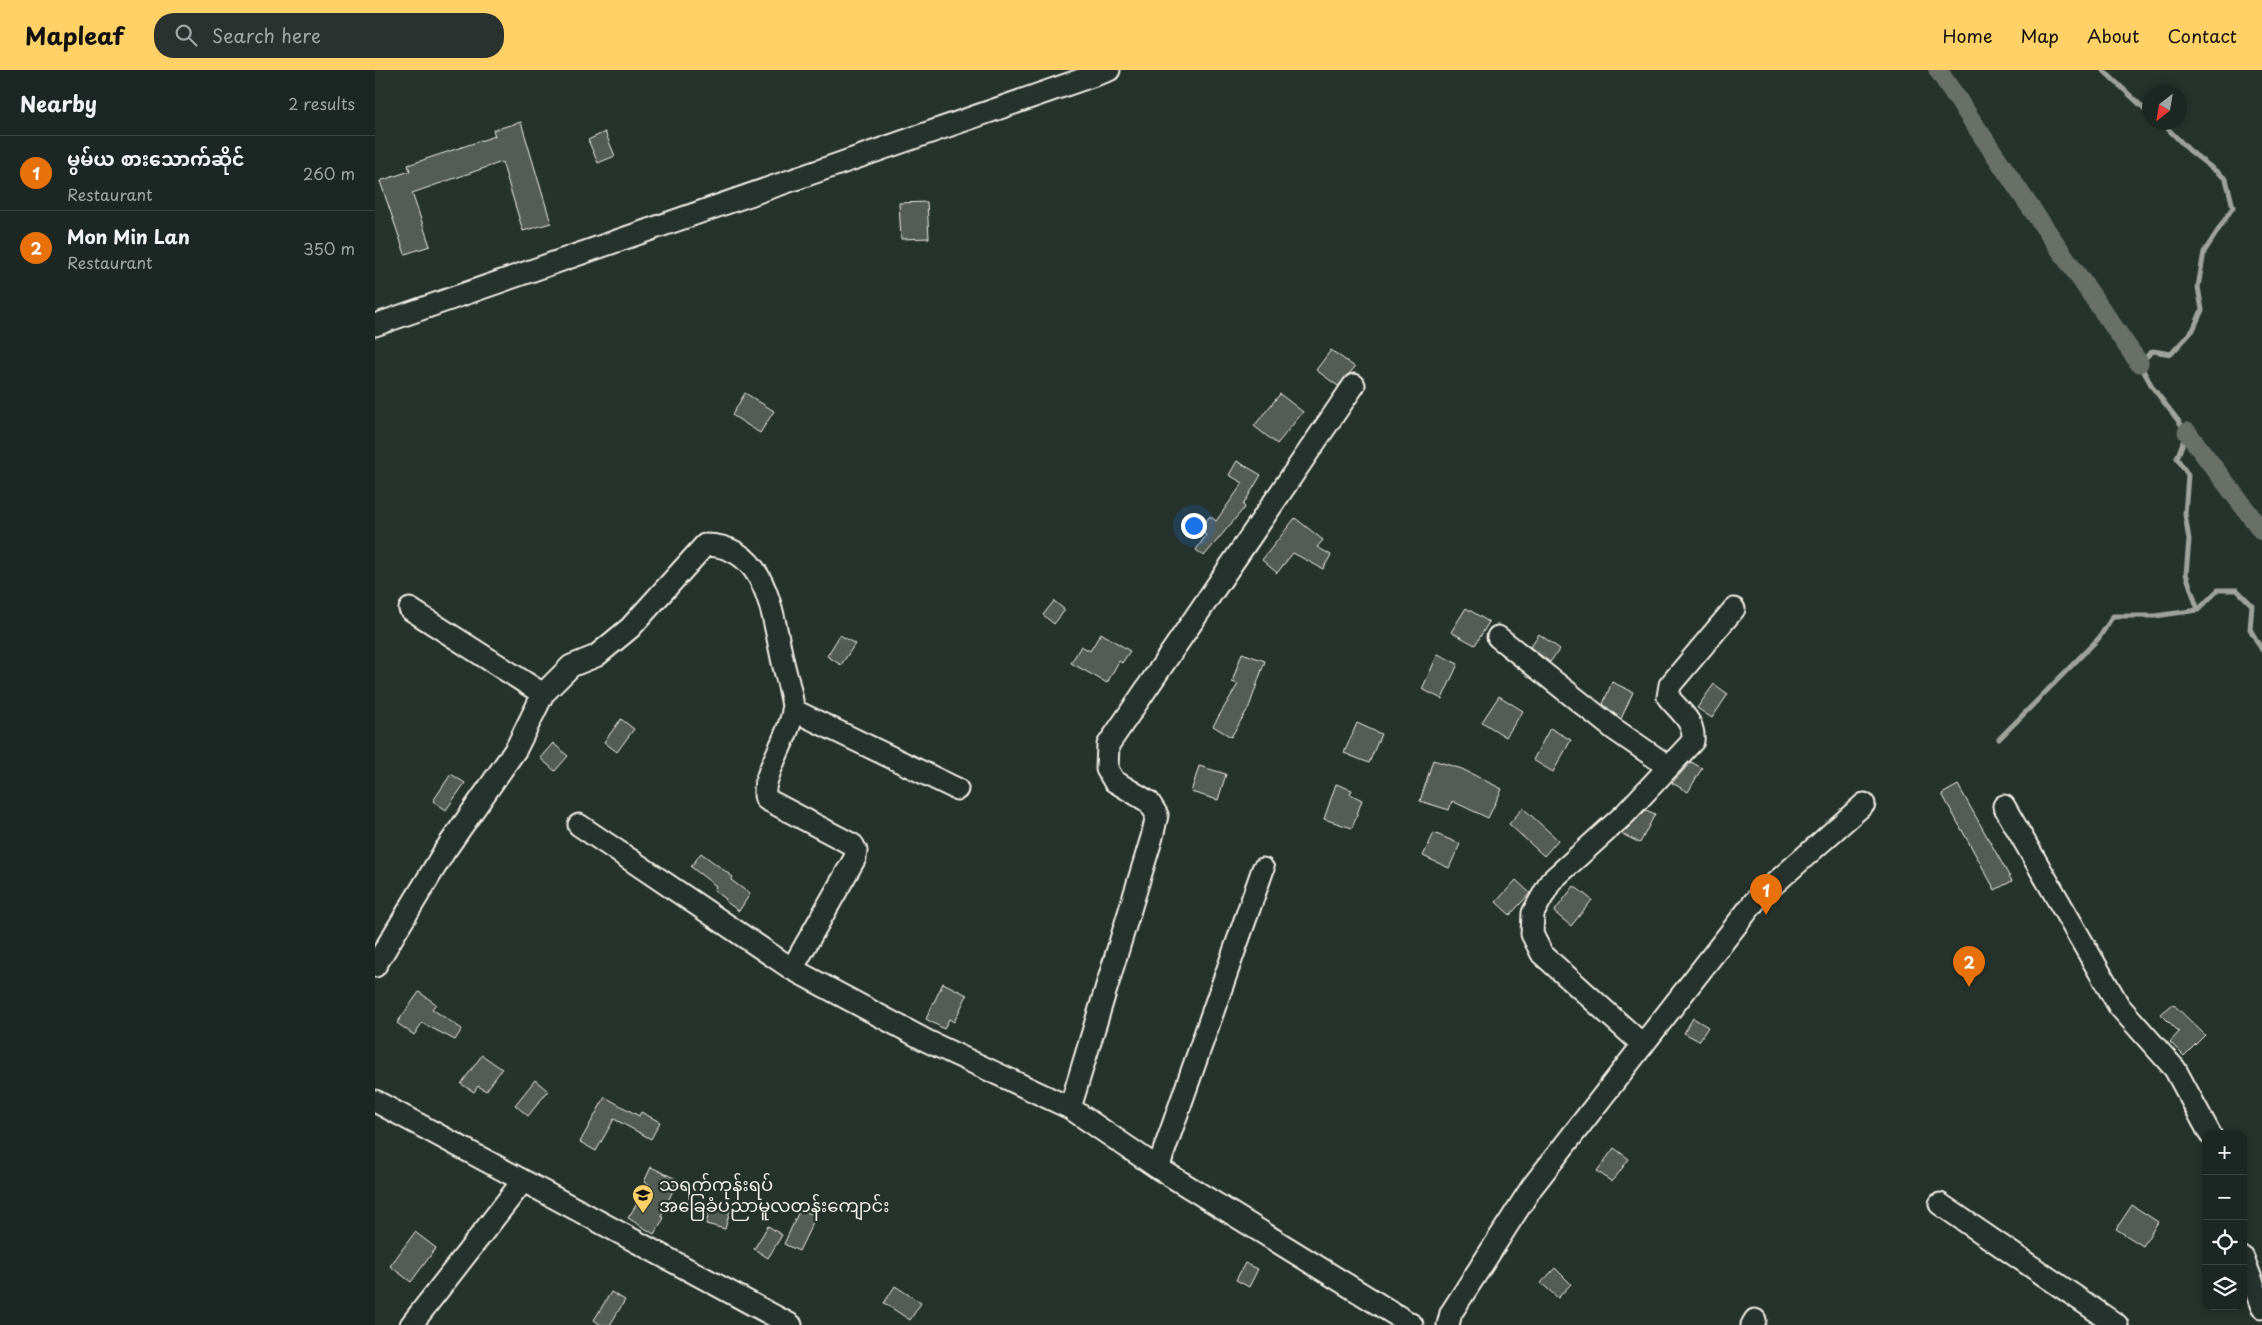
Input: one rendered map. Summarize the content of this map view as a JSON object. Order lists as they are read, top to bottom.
{
  "places": {
    "school or university": ["သရက်ကုန်းရပ် အခြေခံပညာမူလတန်းကျောင်း"]
  },
  "north": "bottom left",
  "page": {
    "header": "Mapleaf",
    "search": "Search here",
    "nav": [
      "Home",
      "Map",
      "About",
      "Contact"
    ],
    "heading": ["Nearby", "2 results"],
    "list": [
      {
        "mark": "1",
        "name": "မွမ်ယ စားသောက်ဆိုင်",
        "note": "Restaurant",
        "value": "260 m"
      },
      {
        "mark": "2",
        "name": "Mon Min Lan",
        "note": "Restaurant",
        "value": "350 m"
      }
    ],
    "pins": ["1", "2"],
    "map_buttons": ["+", "−"]
  }
}
